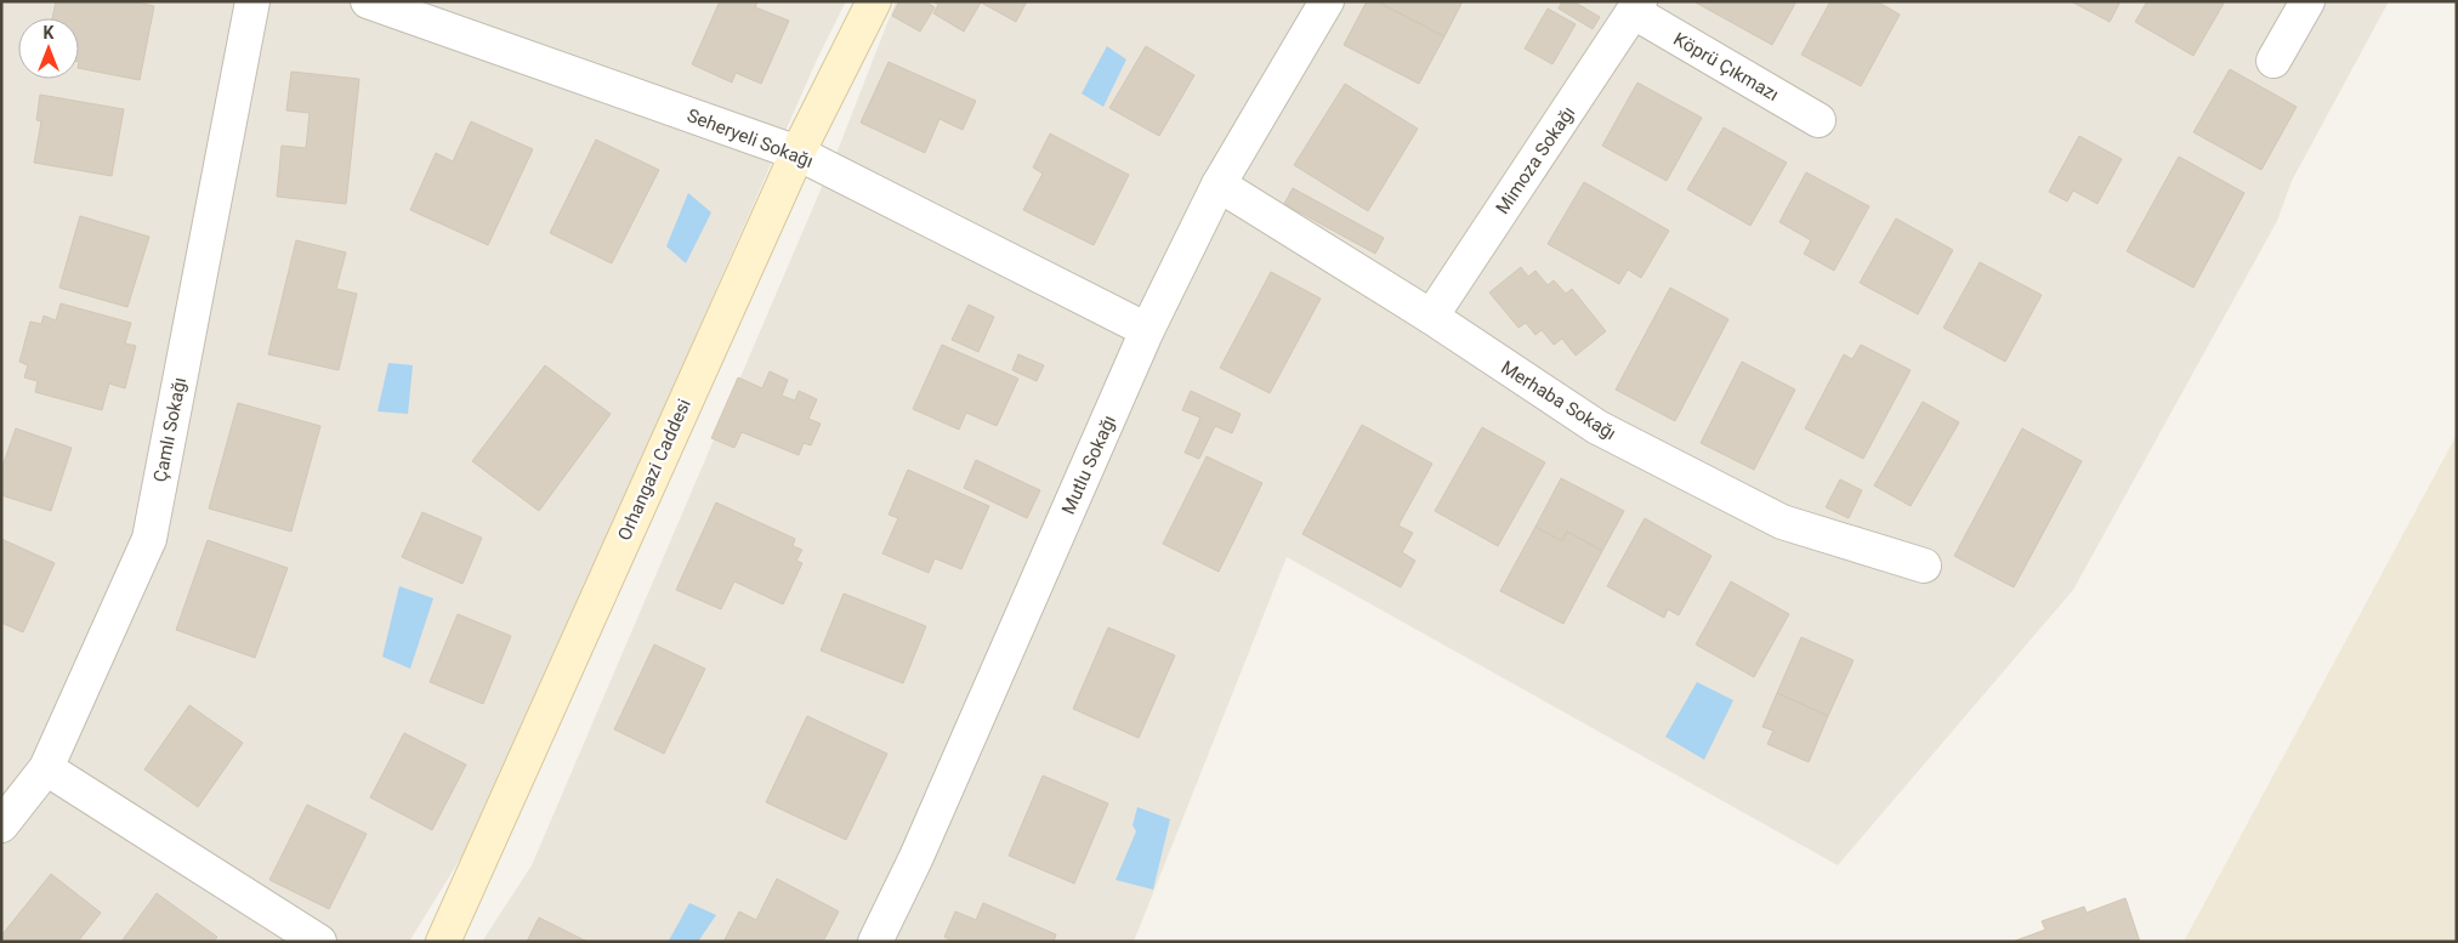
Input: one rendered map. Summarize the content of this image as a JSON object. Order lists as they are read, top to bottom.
{
  "streets": {
    "street": [
      "Köprü Çıkmazı",
      "Seheryeli Sokağı",
      "Mimoza Sokağı",
      "Merhaba Sokağı",
      "Çamlı Sokağı",
      "Mutlu Sokağı",
      "Orhangazi Caddesi"
    ]
  },
  "crossings": [
    ["Köprü Çıkmazı", "Mimoza Sokağı"],
    ["Seheryeli Sokağı", "Mutlu Sokağı"],
    ["Seheryeli Sokağı", "Orhangazi Caddesi"],
    ["Mimoza Sokağı", "Merhaba Sokağı"],
    ["Merhaba Sokağı", "Mutlu Sokağı"]
  ],
  "north": "top"
}
